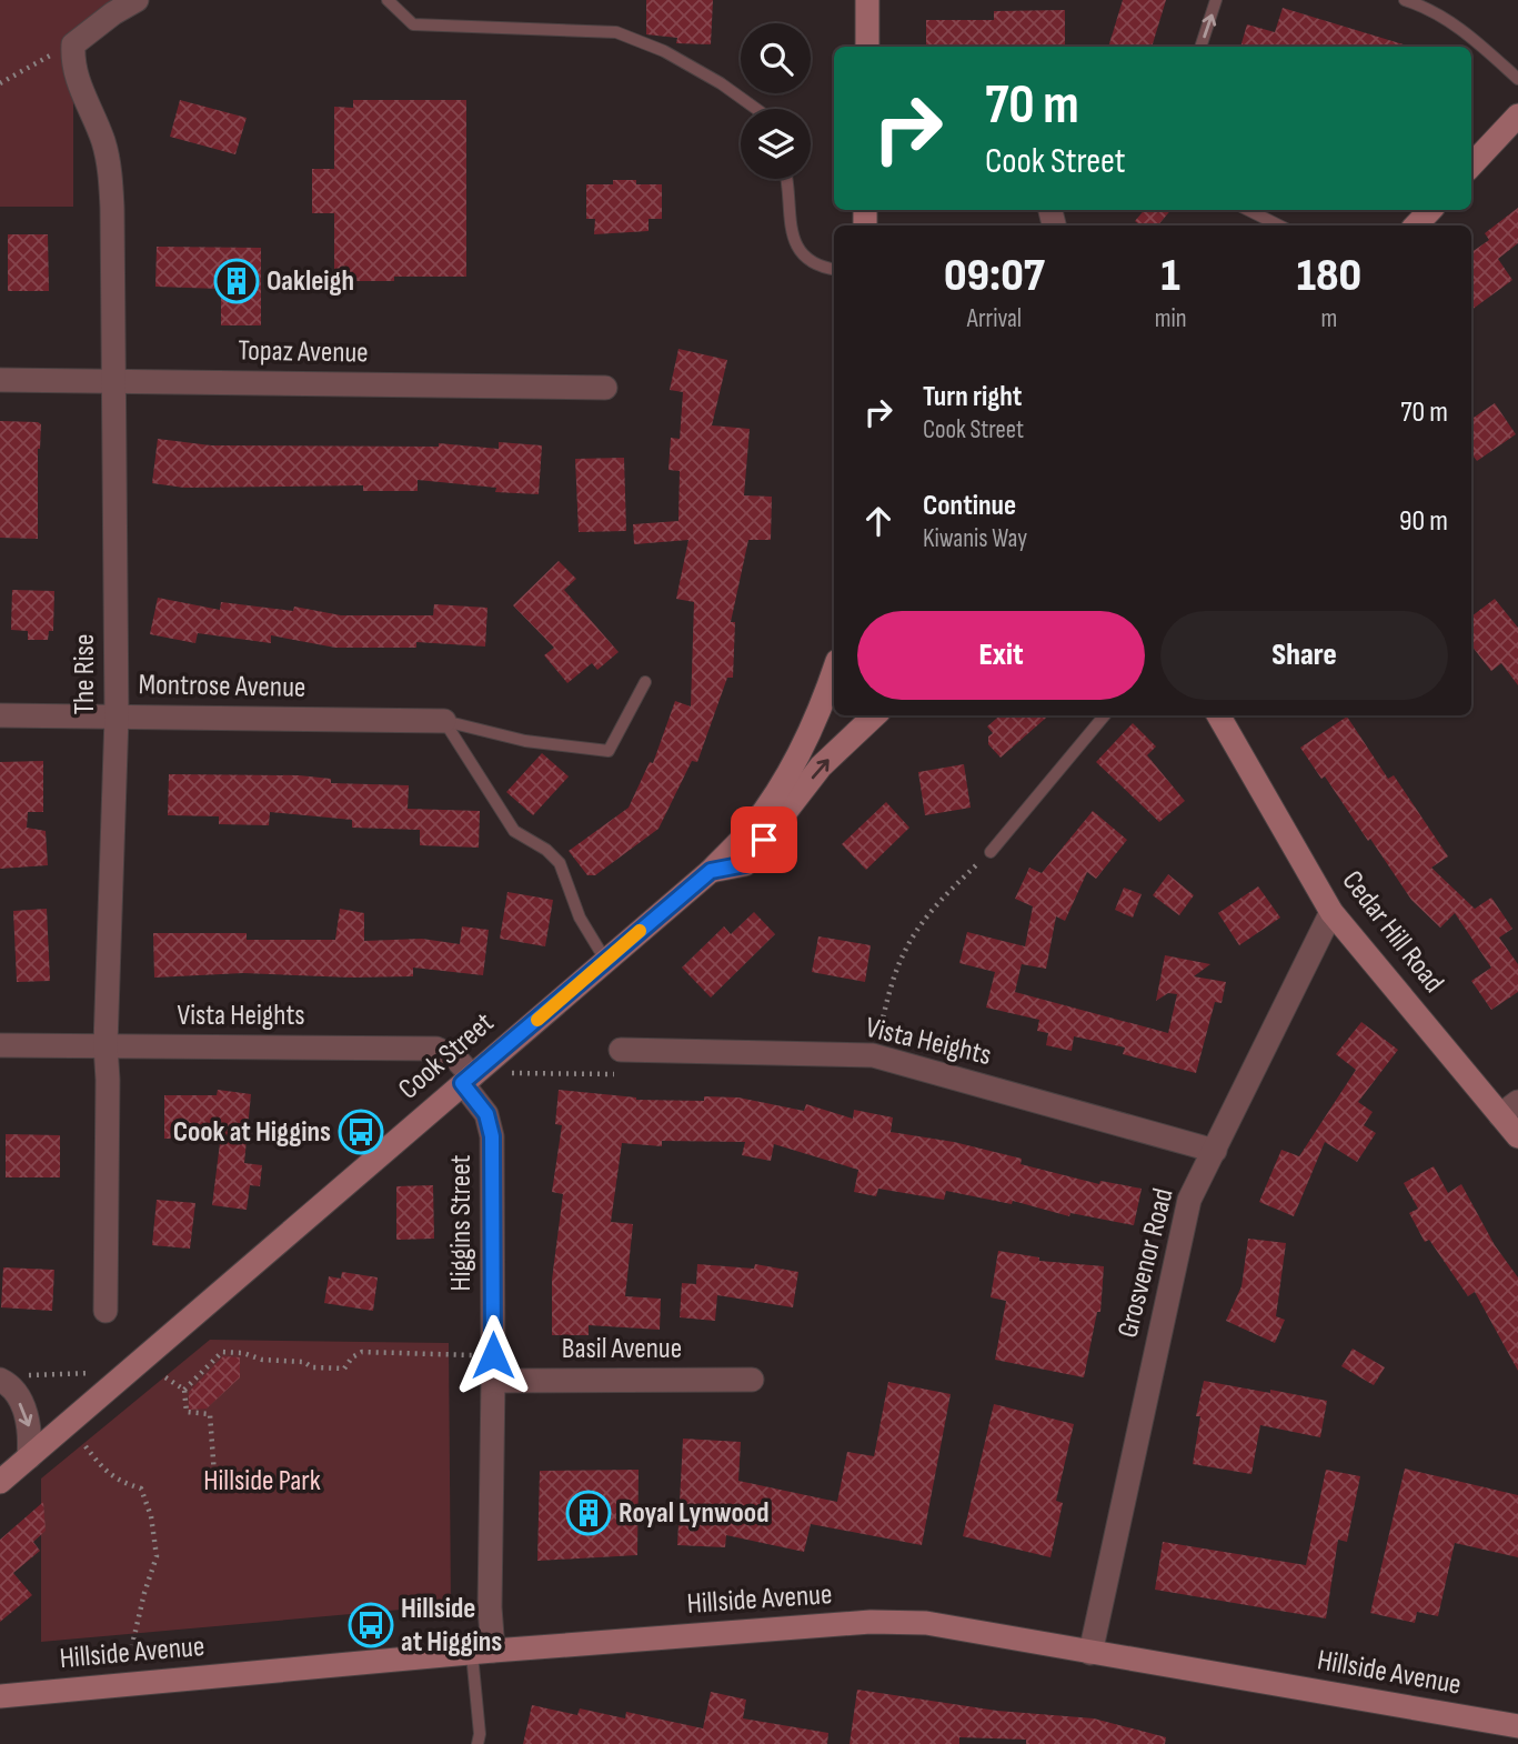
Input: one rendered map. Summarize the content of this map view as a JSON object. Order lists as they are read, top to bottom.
{
  "streets": {
    "main road": ["Cedar Hill Road", "Cook Street", "Hillside Avenue"],
    "street": [
      "Topaz Avenue",
      "The Rise",
      "Montrose Avenue",
      "Vista Heights",
      "Higgins Street",
      "Grosvenor Road",
      "Basil Avenue"
    ]
  },
  "crossings": [
    ["Topaz Avenue", "The Rise"],
    ["The Rise", "Montrose Avenue"],
    ["The Rise", "Vista Heights"],
    ["Cedar Hill Road", "Grosvenor Road"],
    ["Vista Heights", "Cook Street"],
    ["Vista Heights", "Higgins Street"],
    ["Vista Heights", "Grosvenor Road"],
    ["Cook Street", "Higgins Street"],
    ["Higgins Street", "Basil Avenue"],
    ["Higgins Street", "Hillside Avenue"],
    ["Grosvenor Road", "Hillside Avenue"]
  ],
  "parks": ["Hillside Park"],
  "places": {
    "building": ["Oakleigh", "Royal Lynwood"],
    "bus stop": ["Cook at Higgins", "Hillside at Higgins"]
  },
  "page": {
    "turn": ["70 m", "Cook Street"],
    "eta": [
      "09:07",
      "Arrival",
      "1",
      "min",
      "180",
      "m"
    ],
    "list": [
      {
        "name": "Turn right",
        "note": "Cook Street",
        "value": "70 m"
      },
      {
        "name": "Continue",
        "note": "Kiwanis Way",
        "value": "90 m"
      }
    ],
    "buttons": ["Exit", "Share"]
  }
}
